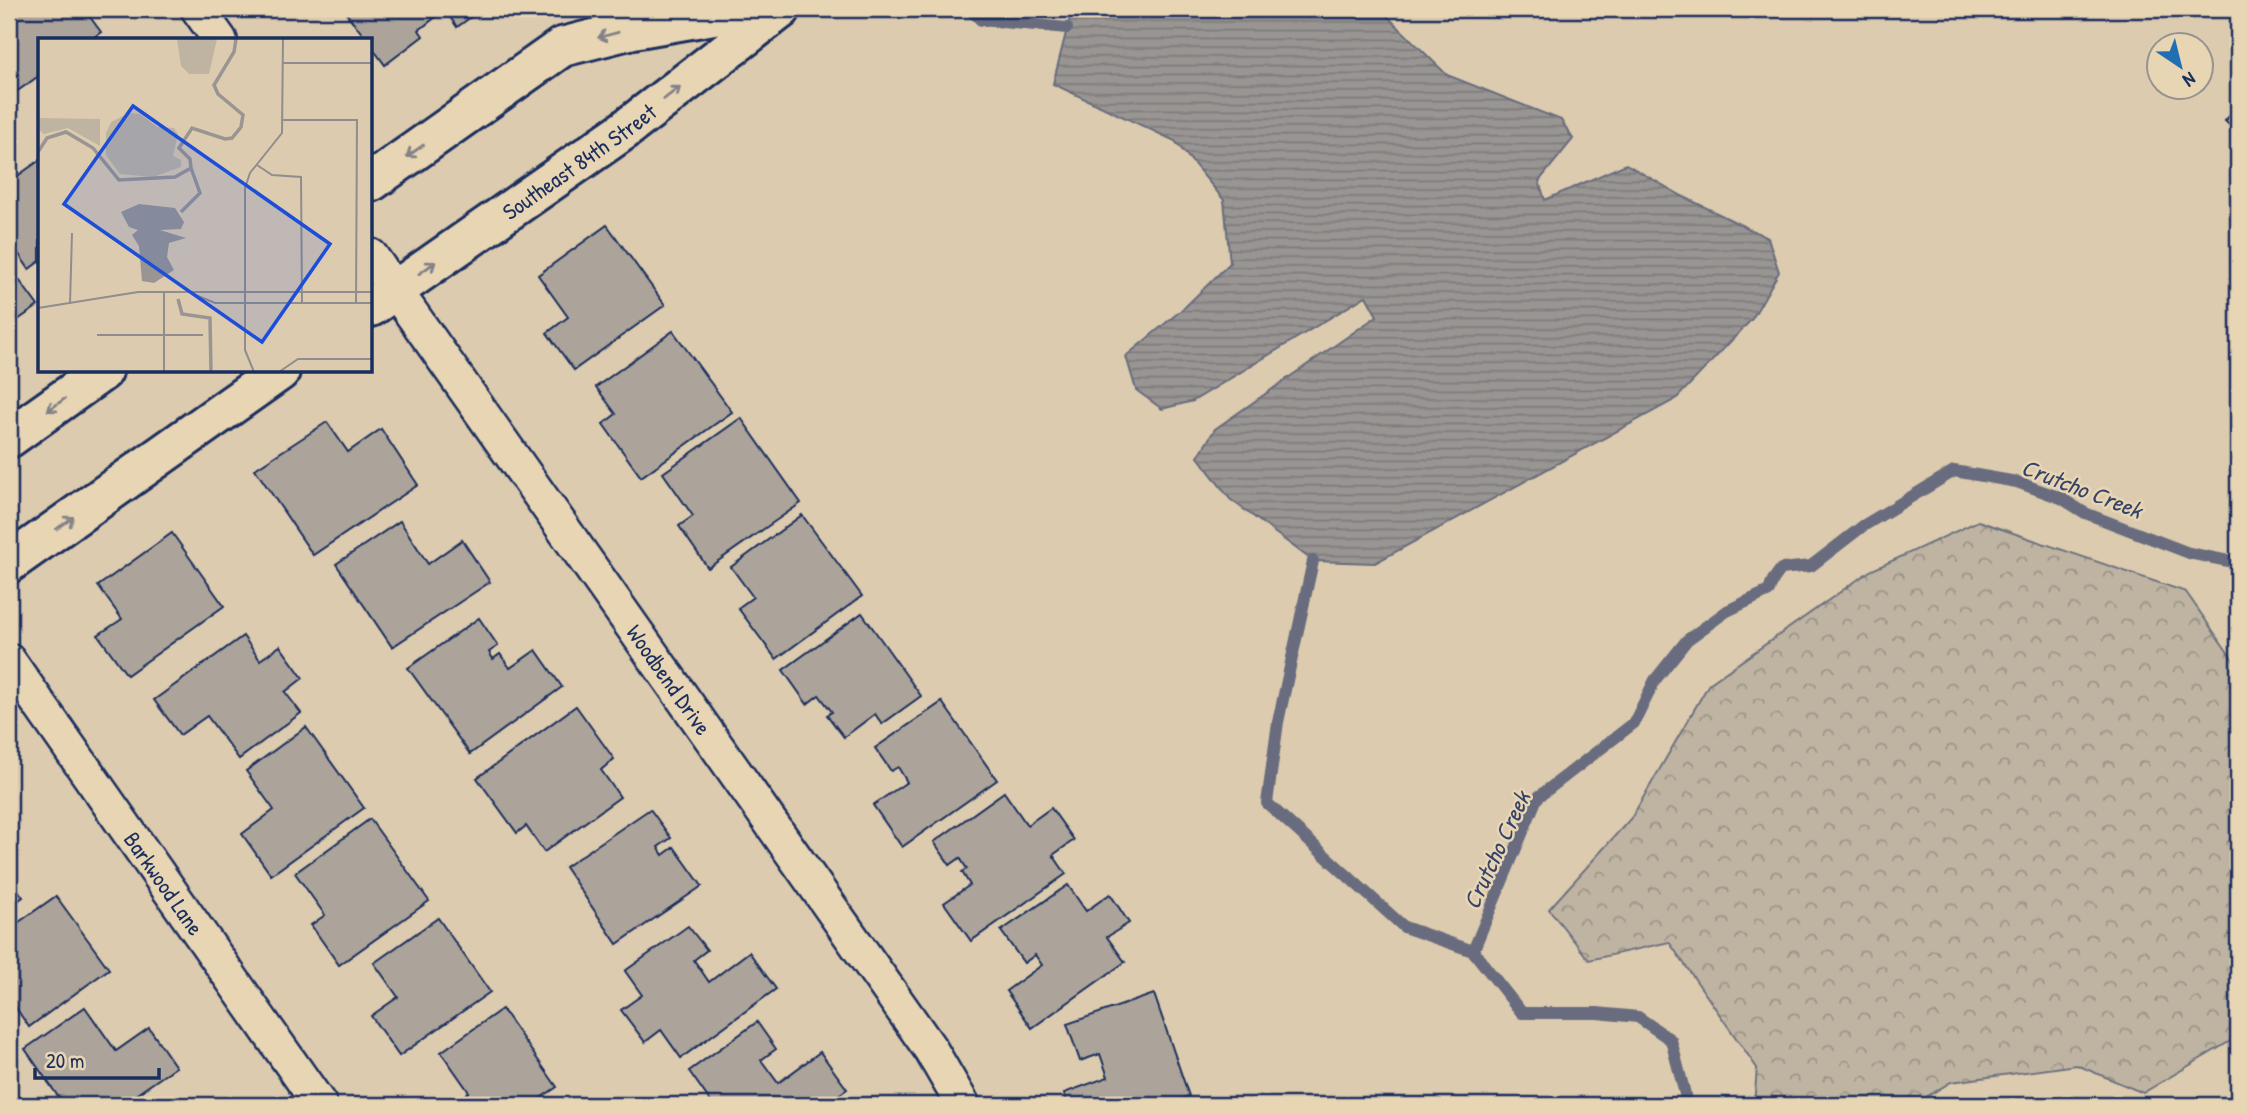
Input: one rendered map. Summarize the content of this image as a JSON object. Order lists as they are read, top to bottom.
{
  "streets": {
    "street": ["Southeast 84th Street", "Woodbend Drive", "Barkwood Lane"]
  },
  "crossings": [
    ["Southeast 84th Street", "Woodbend Drive"]
  ],
  "water": ["Crutcho Creek"],
  "scale_bar": "20 m",
  "north": "bottom right"
}
